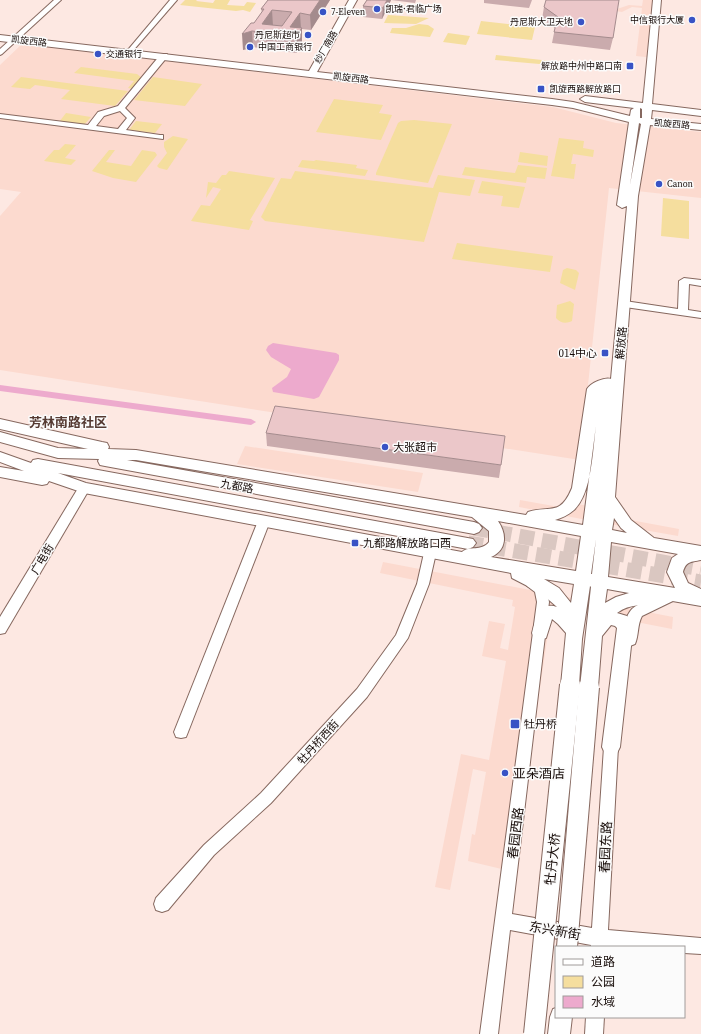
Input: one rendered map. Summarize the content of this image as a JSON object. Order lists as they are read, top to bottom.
{
  "streets": {
    "main road": [
      "凯旋西路",
      "纱厂南路",
      "解放路",
      "九都路",
      "牡丹大桥"
    ],
    "street": [
      "广电街",
      "牡丹桥西街",
      "春园西路",
      "春园东路",
      "东兴新街"
    ]
  },
  "crossings": [
    ["凯旋西路", "纱厂南路"],
    ["凯旋西路", "解放路"],
    ["解放路", "牡丹大桥"],
    ["春园西路", "东兴新街"],
    ["春园东路", "东兴新街"]
  ],
  "districts": ["芳林南路社区"],
  "places": {
    "other": [
      "凯瑞·君临广场",
      "7-Eleven",
      "中信银行大厦",
      "丹尼斯大卫天地",
      "丹尼斯超市",
      "中国工商银行",
      "交通银行",
      "Canon",
      "大张超市",
      "亚朵酒店"
    ],
    "transit": [
      "解放路中州中路口南",
      "凯旋西路解放路口",
      "014中心",
      "九都路解放路口西",
      "牡丹桥"
    ]
  },
  "legend": ["道路", "公园", "水域"]
}
